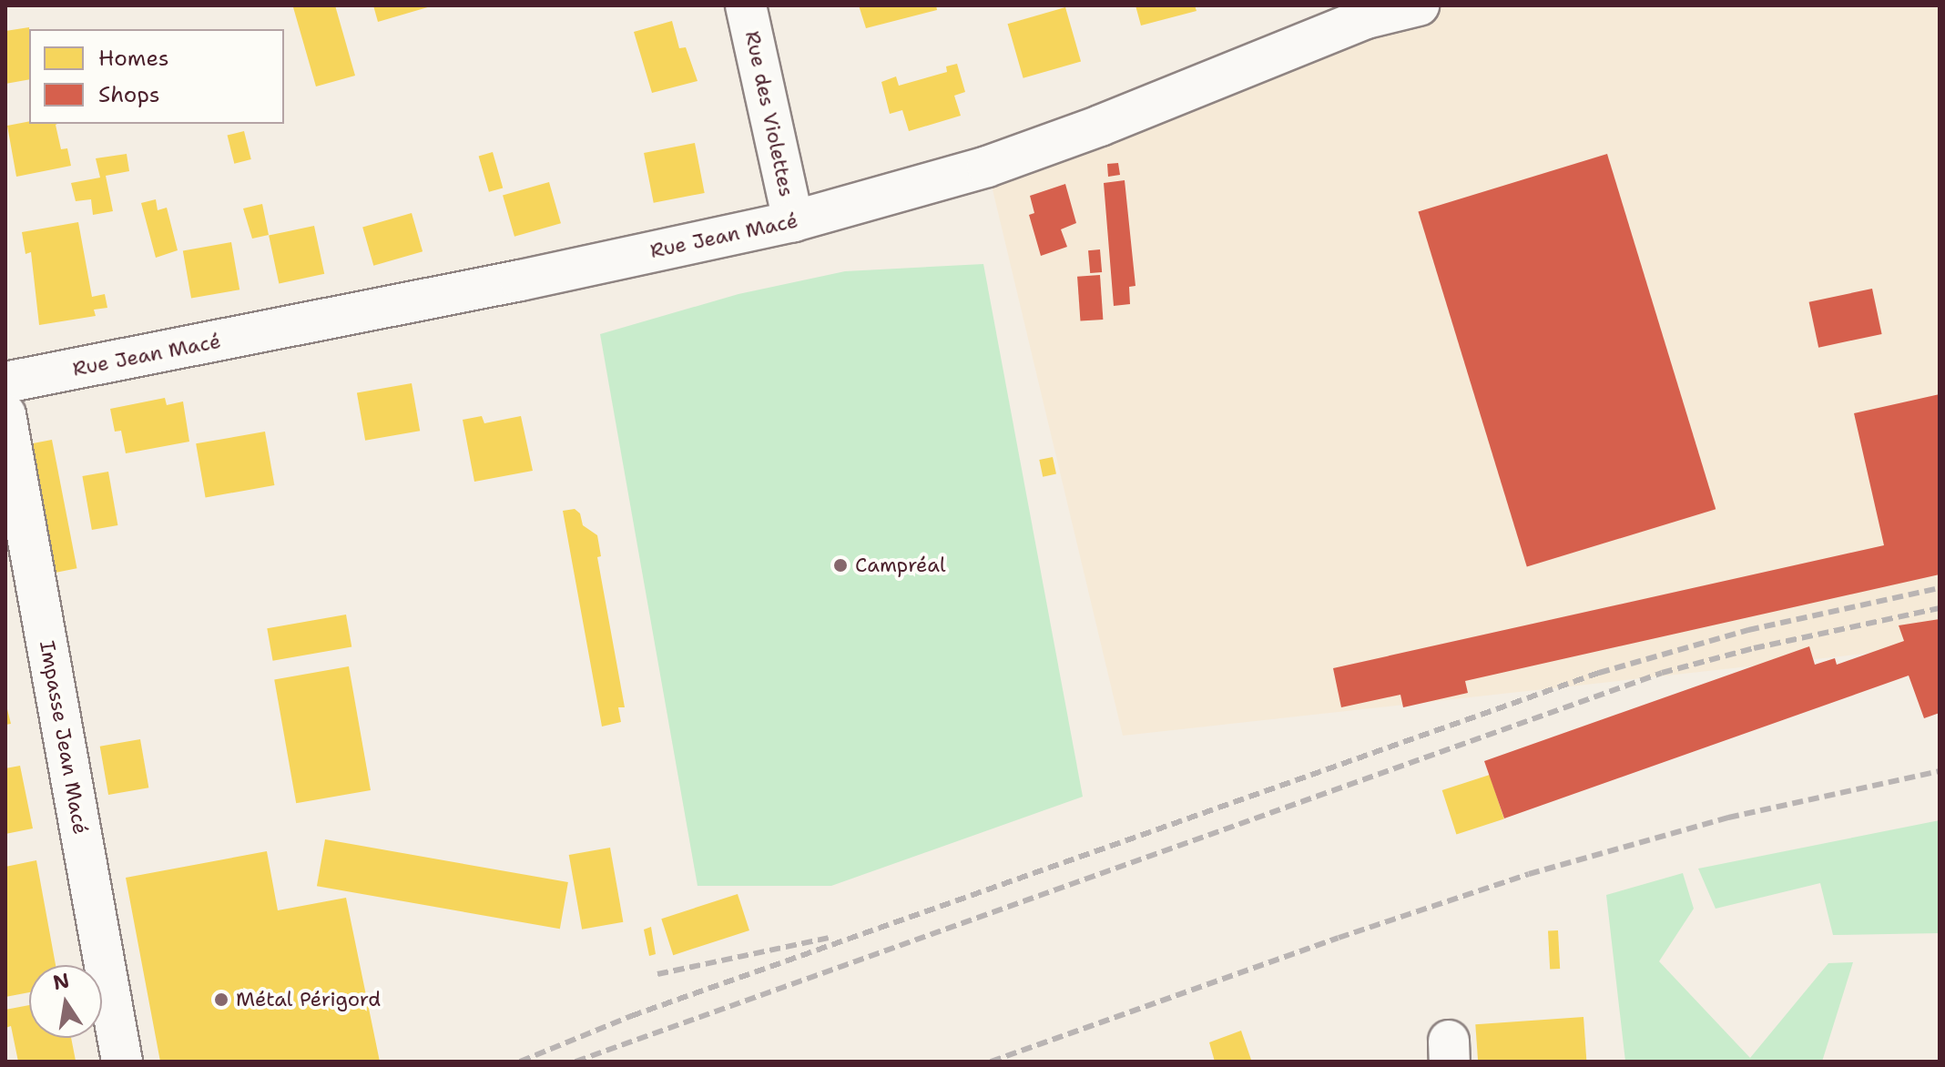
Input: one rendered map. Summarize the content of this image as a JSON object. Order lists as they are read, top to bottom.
{
  "streets": {
    "street": ["Rue des Violettes", "Rue Jean Macé", "Impasse Jean Macé"]
  },
  "crossings": [
    ["Rue des Violettes", "Rue Jean Macé"]
  ],
  "places": ["Campréal", "Métal Périgord"],
  "legend": ["Homes", "Shops"],
  "north": "top"
}
